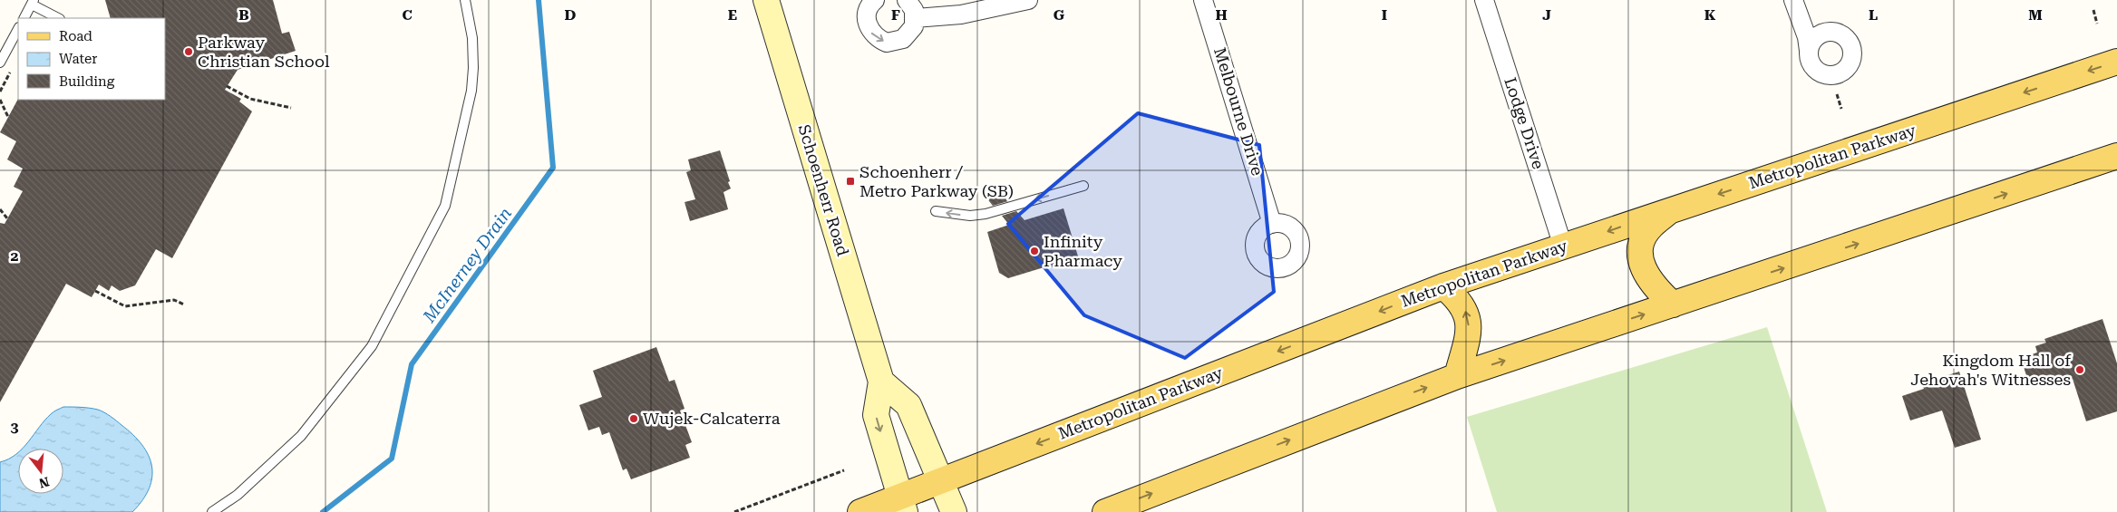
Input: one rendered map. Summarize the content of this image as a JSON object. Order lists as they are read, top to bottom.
{
  "streets": {
    "main road": ["Metropolitan Parkway", "Schoenherr Road"],
    "street": ["Melbourne Drive", "Lodge Drive"]
  },
  "crossings": [
    ["Lodge Drive", "Metropolitan Parkway"],
    ["Metropolitan Parkway", "Schoenherr Road"]
  ],
  "water": ["McInerney Drain"],
  "places": {
    "other": [
      "Parkway Christian School",
      "Infinity Pharmacy",
      "Kingdom Hall of Jehovah's Witnesses",
      "Wujek-Calcaterra"
    ],
    "transit": ["Schoenherr / Metro Parkway (SB)"]
  },
  "legend": ["Road", "Water", "Building"],
  "north": "bottom",
  "grid": {
    "columns": [
      "B",
      "C",
      "D",
      "E",
      "F",
      "G",
      "H",
      "I",
      "J",
      "K",
      "L",
      "M"
    ],
    "rows": ["2", "3"]
  }
}
